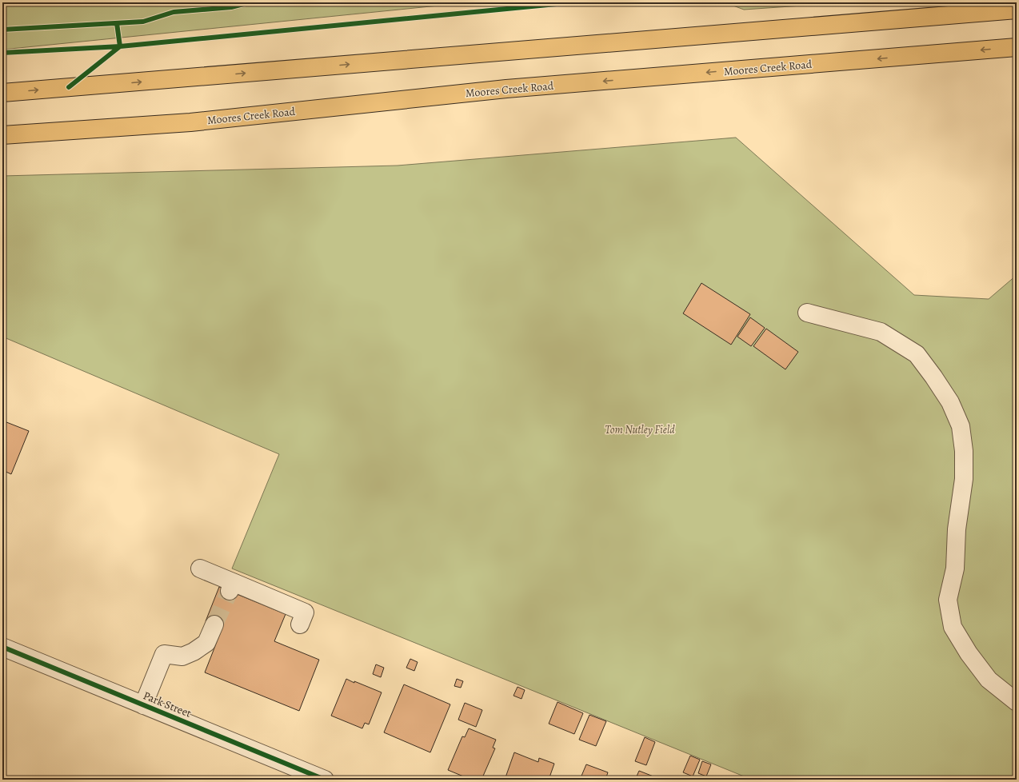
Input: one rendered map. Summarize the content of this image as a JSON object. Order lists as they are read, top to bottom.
{
  "streets": {
    "highway": ["Moores Creek Road"],
    "street": ["Park Street"]
  },
  "parks": ["Tom Nutley Field"]
}
